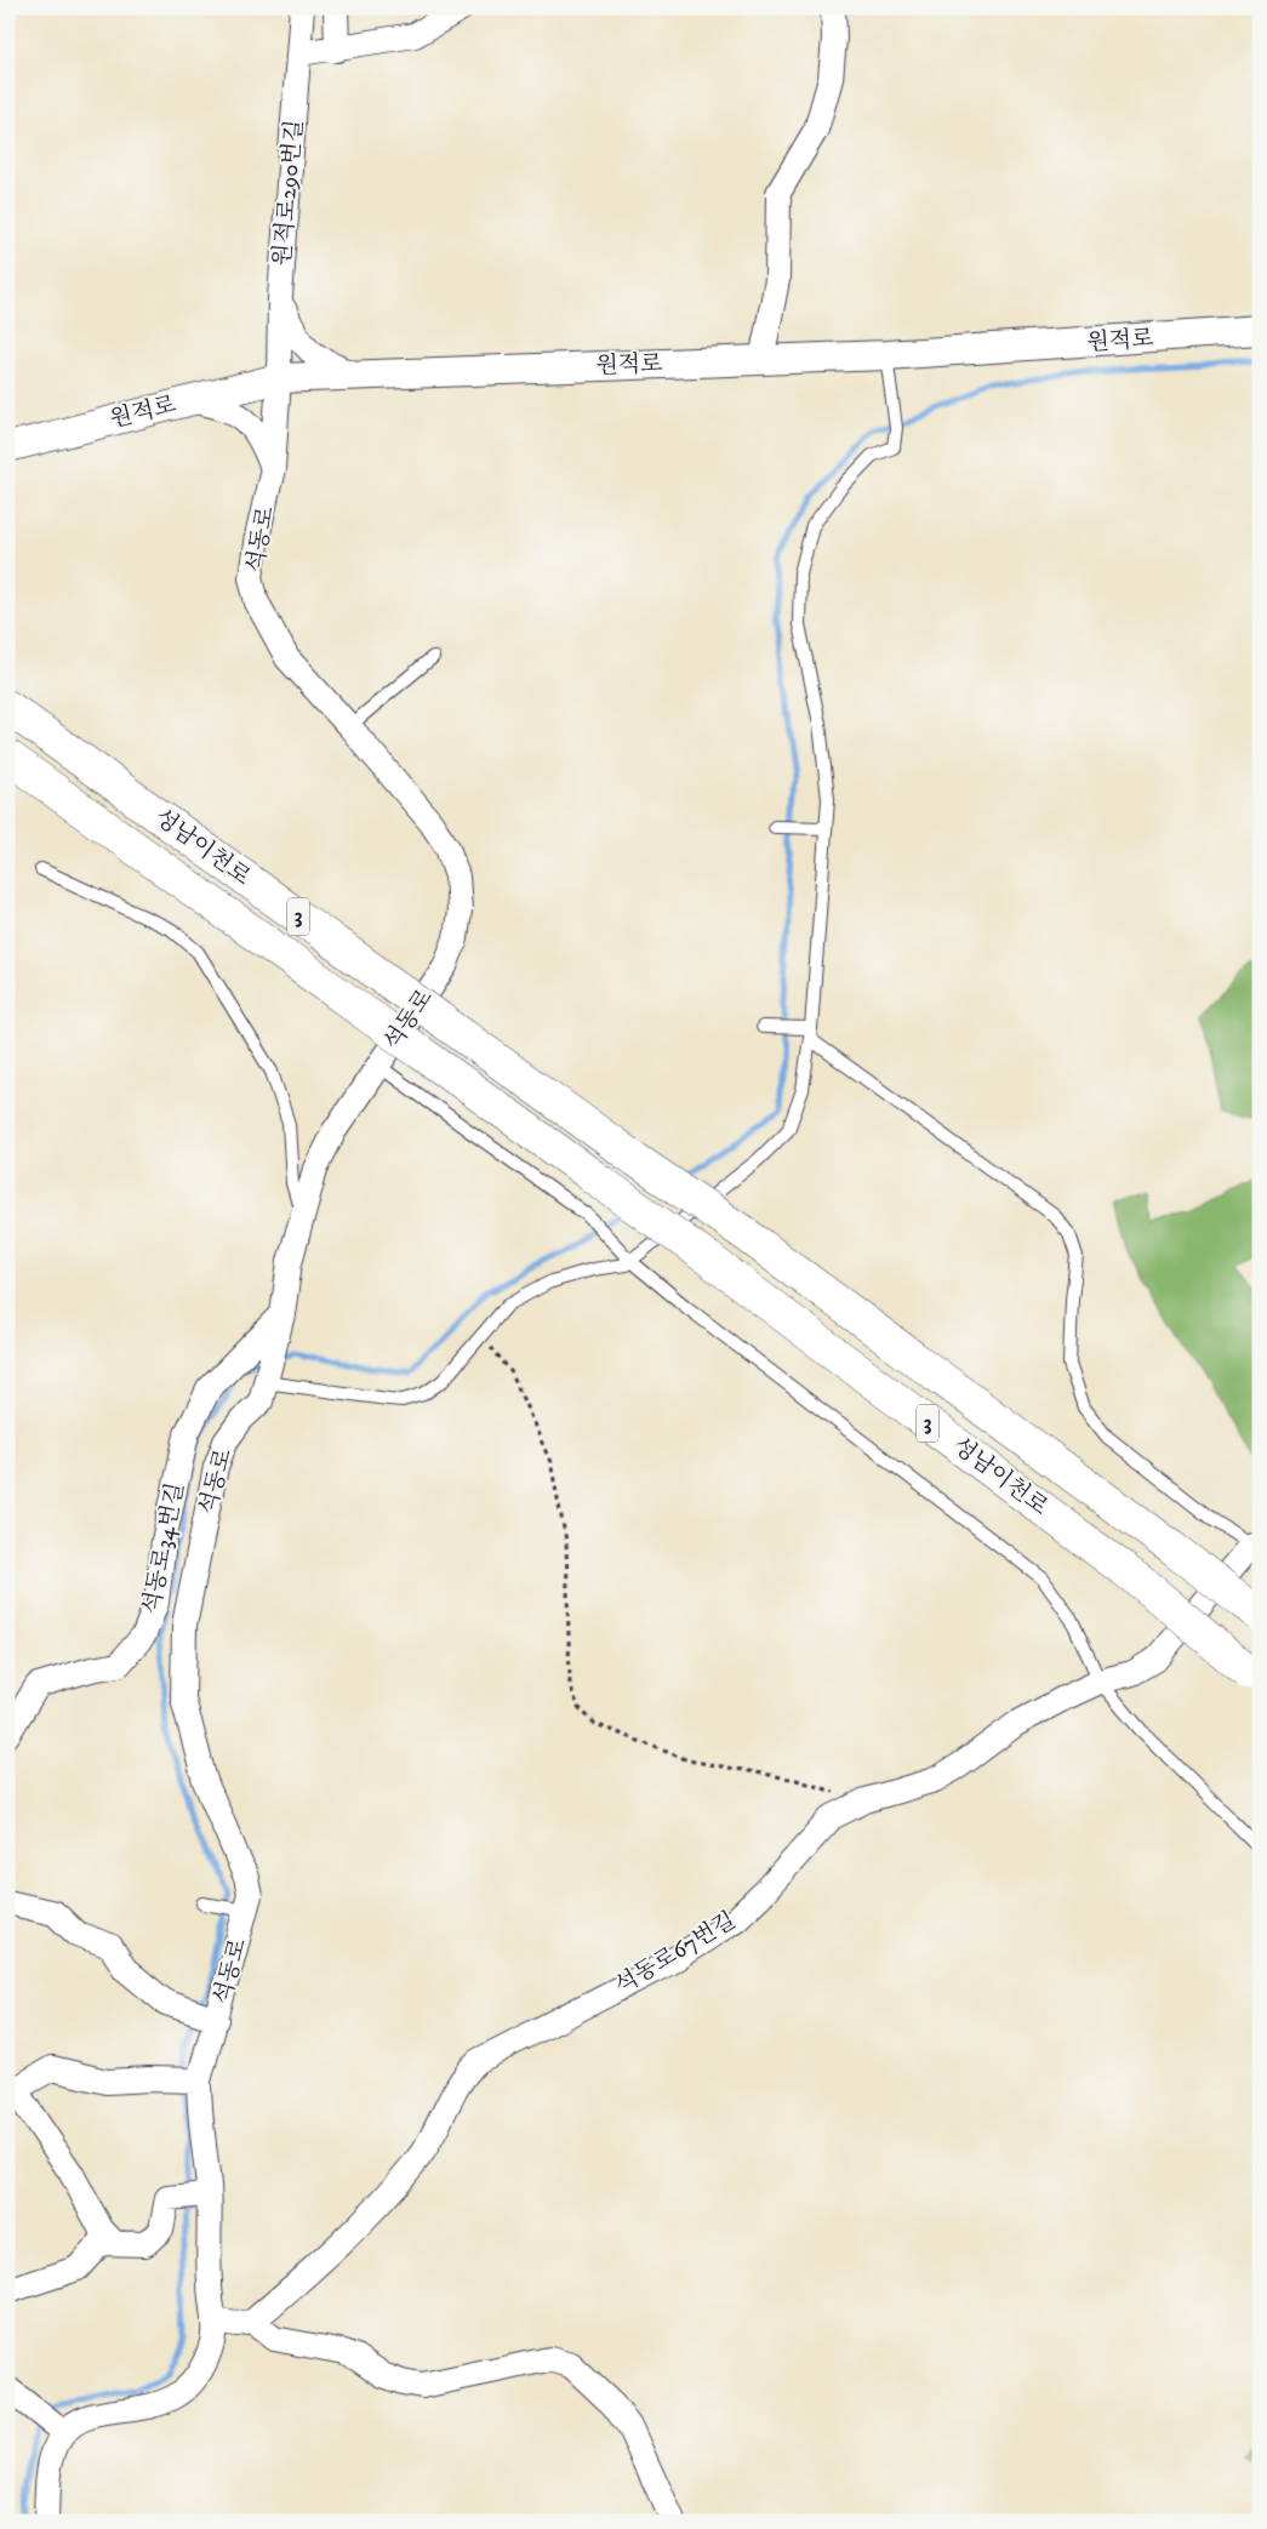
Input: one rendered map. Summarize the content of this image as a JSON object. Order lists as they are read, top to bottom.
{
  "streets": {
    "highway": ["성남이천로", "3"],
    "street": [
      "원적로290번길",
      "원적로",
      "석동로",
      "석동로34번길",
      "석동로67번길"
    ]
  },
  "crossings": [
    ["원적로290번길", "원적로"],
    ["원적로290번길", "석동로"],
    ["원적로", "석동로"],
    ["석동로", "석동로34번길"]
  ]
}
